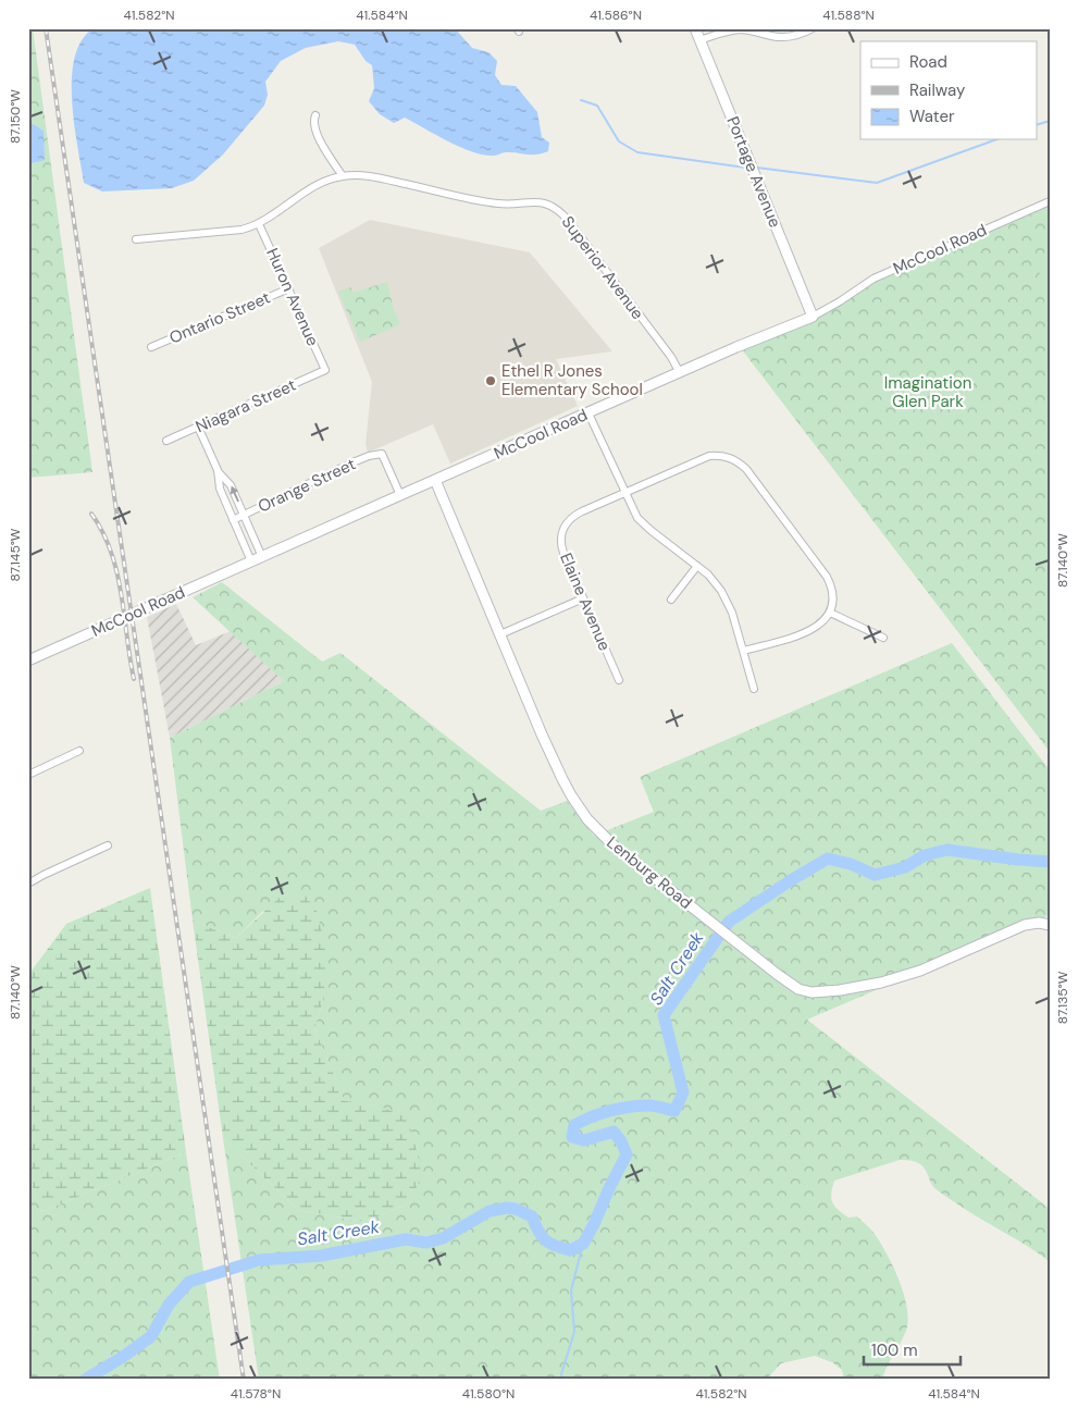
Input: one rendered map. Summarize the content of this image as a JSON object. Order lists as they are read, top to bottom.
{
  "streets": {
    "street": [
      "Portage Avenue",
      "McCool Road",
      "Superior Avenue",
      "Huron Avenue",
      "Ontario Street",
      "Niagara Street",
      "Orange Street",
      "Elaine Avenue",
      "Lenburg Road"
    ]
  },
  "crossings": [
    ["Portage Avenue", "McCool Road"],
    ["McCool Road", "Superior Avenue"],
    ["McCool Road", "Orange Street"],
    ["McCool Road", "Lenburg Road"],
    ["Huron Avenue", "Ontario Street"],
    ["Huron Avenue", "Niagara Street"]
  ],
  "water": ["Salt Creek"],
  "parks": ["Imagination Glen Park"],
  "places": ["Ethel R Jones Elementary School"],
  "legend": ["Road", "Railway", "Water"],
  "scale_bar": "100 m",
  "coordinates": [
    "41.582°N",
    "41.584°N",
    "41.586°N",
    "41.588°N",
    "87.150°W",
    "87.145°W",
    "87.140°W",
    "87.135°W",
    "41.578°N",
    "41.580°N"
  ]
}
